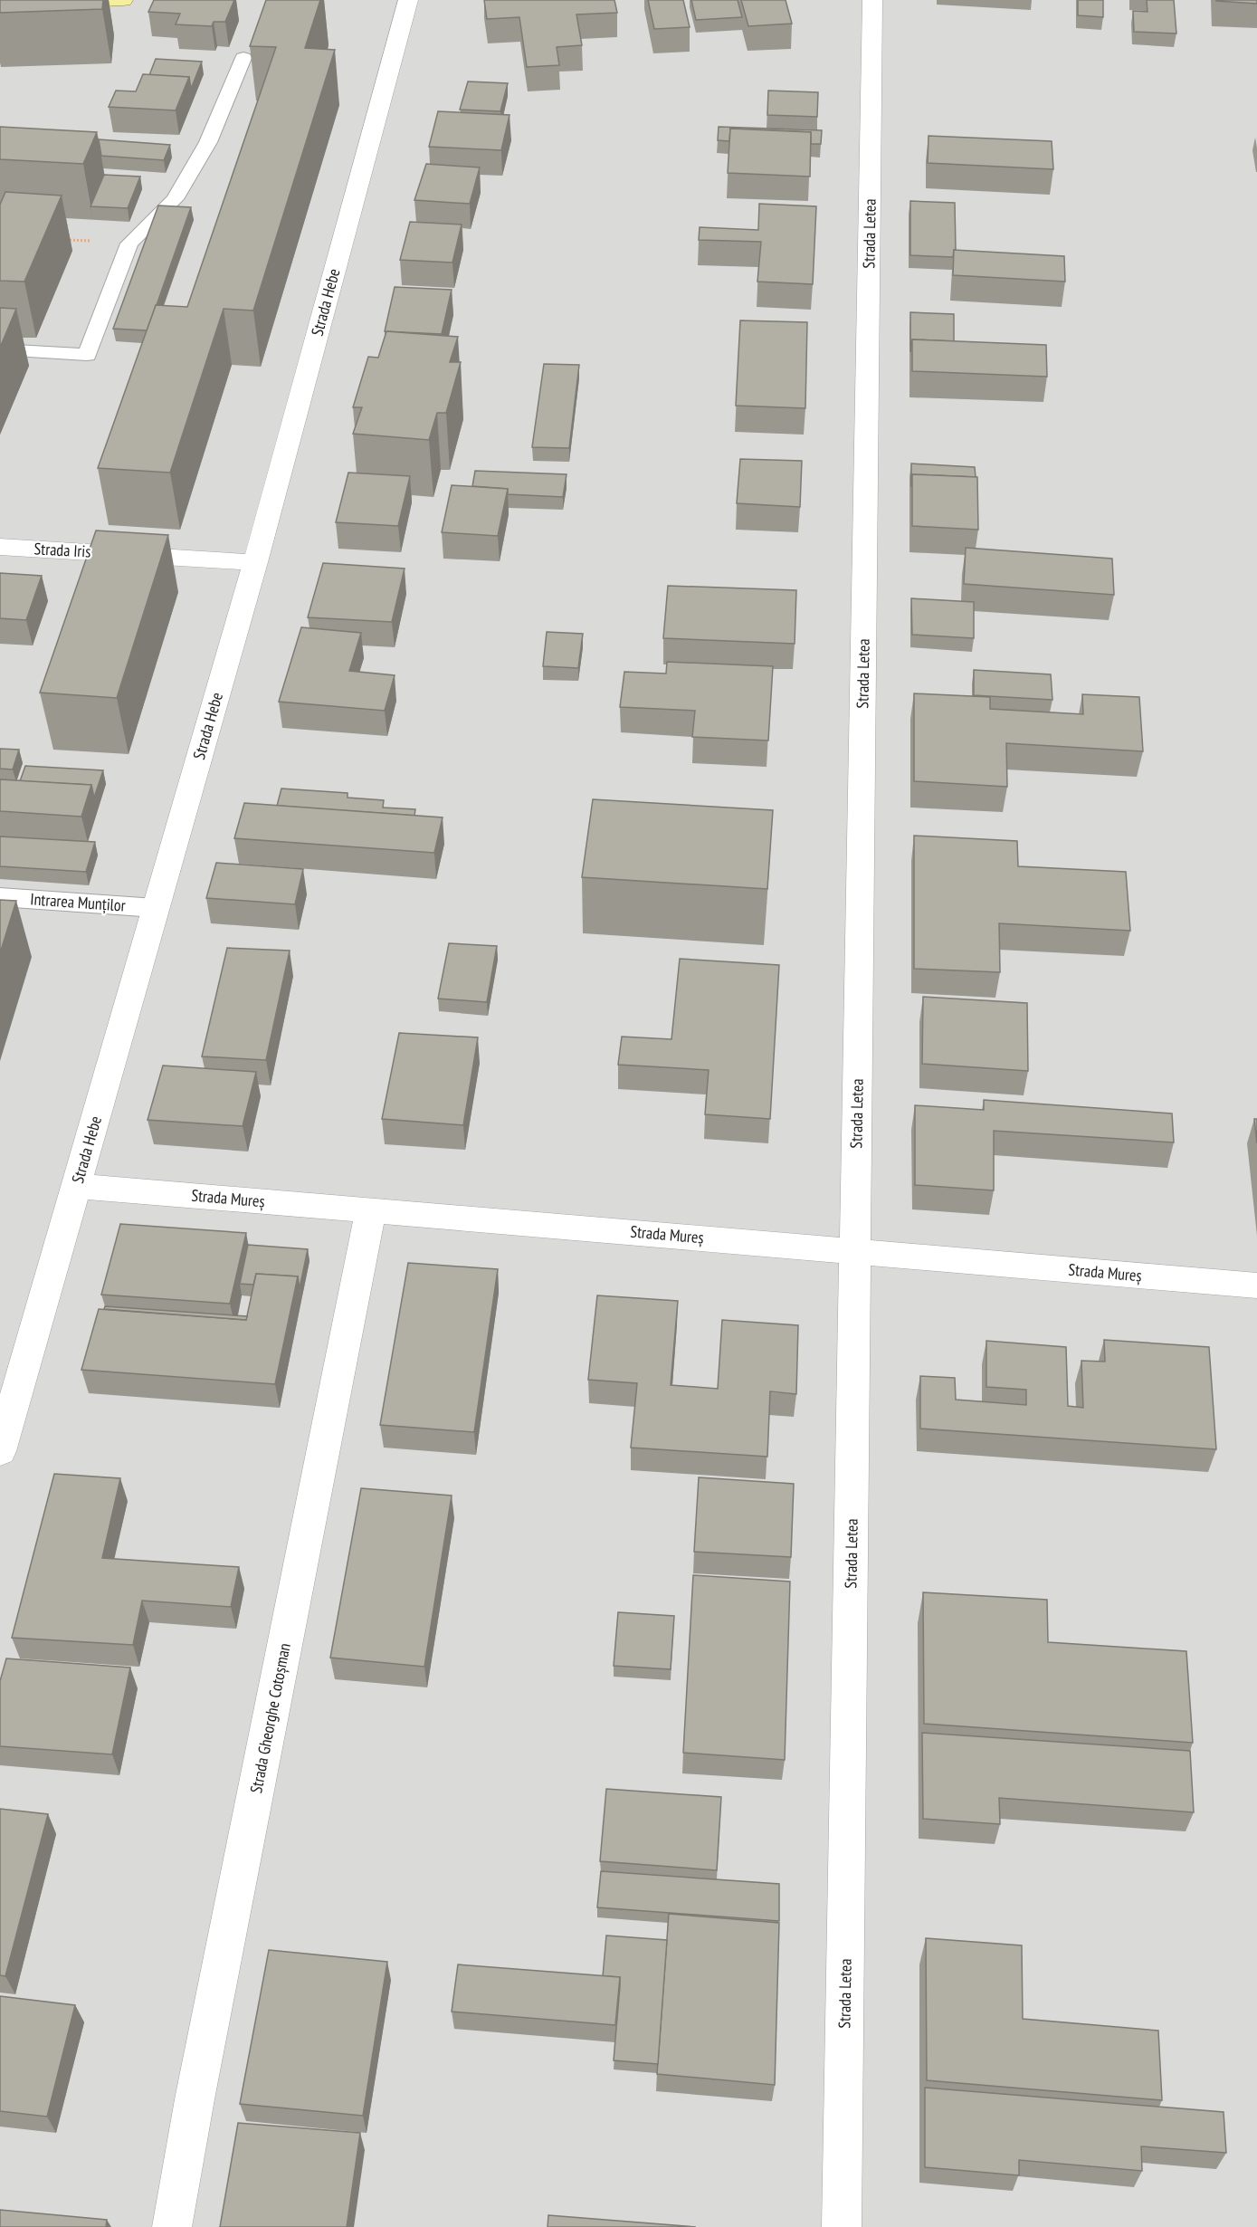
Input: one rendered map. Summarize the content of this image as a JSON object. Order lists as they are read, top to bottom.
{
  "streets": {
    "street": [
      "Strada Letea",
      "Strada Hebe",
      "Strada Iris",
      "Strada Mureș",
      "Strada Gheorghe Cotoșman"
    ],
    "lane": ["Intrarea Munților"]
  },
  "crossings": [
    ["Strada Letea", "Strada Mureș"],
    ["Strada Hebe", "Strada Iris"],
    ["Strada Hebe", "Intrarea Munților"],
    ["Strada Hebe", "Strada Mureș"],
    ["Strada Mureș", "Strada Gheorghe Cotoșman"]
  ]
}
